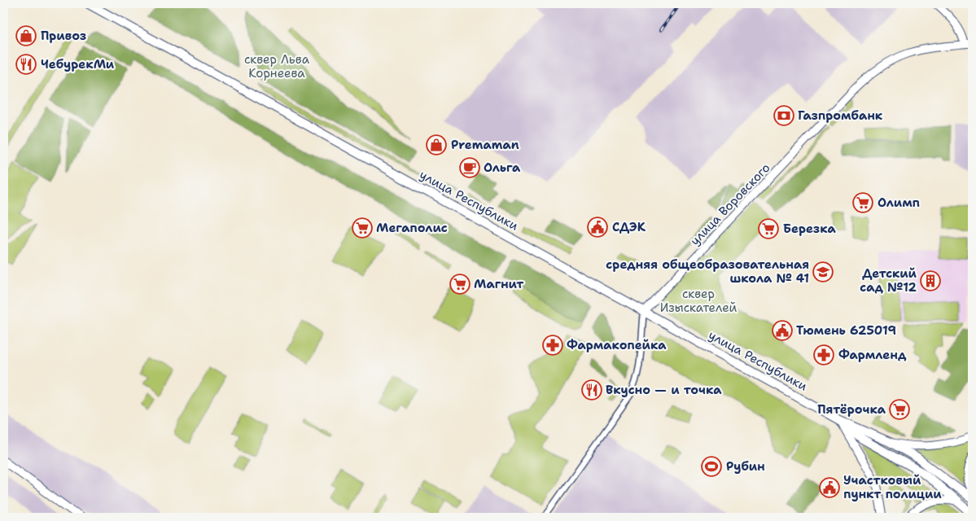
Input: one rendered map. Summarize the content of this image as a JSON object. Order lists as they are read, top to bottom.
{
  "streets": {
    "main road": ["улица Республики"],
    "street": ["улица Воровского"]
  },
  "crossings": [
    ["улица Республики", "улица Воровского"]
  ],
  "parks": ["сквер Льва Корнеева", "сквер Изыскателей"],
  "places": {
    "shop": ["Привоз", "Premaman"],
    "restaurant": ["ЧебурекМи", "Вкусно — и точка"],
    "bank": ["Газпромбанк"],
    "cafe": ["Ольга"],
    "supermarket": [
      "Олимп",
      "Мегаполис",
      "Березка",
      "Магнит",
      "Пятёрочка"
    ],
    "public building": ["СДЭК", "Тюмень 625019", "Участковый пункт полиции"],
    "school or university": ["средняя общеобразовательная школа № 41"],
    "building": ["Детский сад №12"],
    "pharmacy": ["Фармакопейка", "Фармленд"],
    "sports": ["Рубин"]
  }
}
